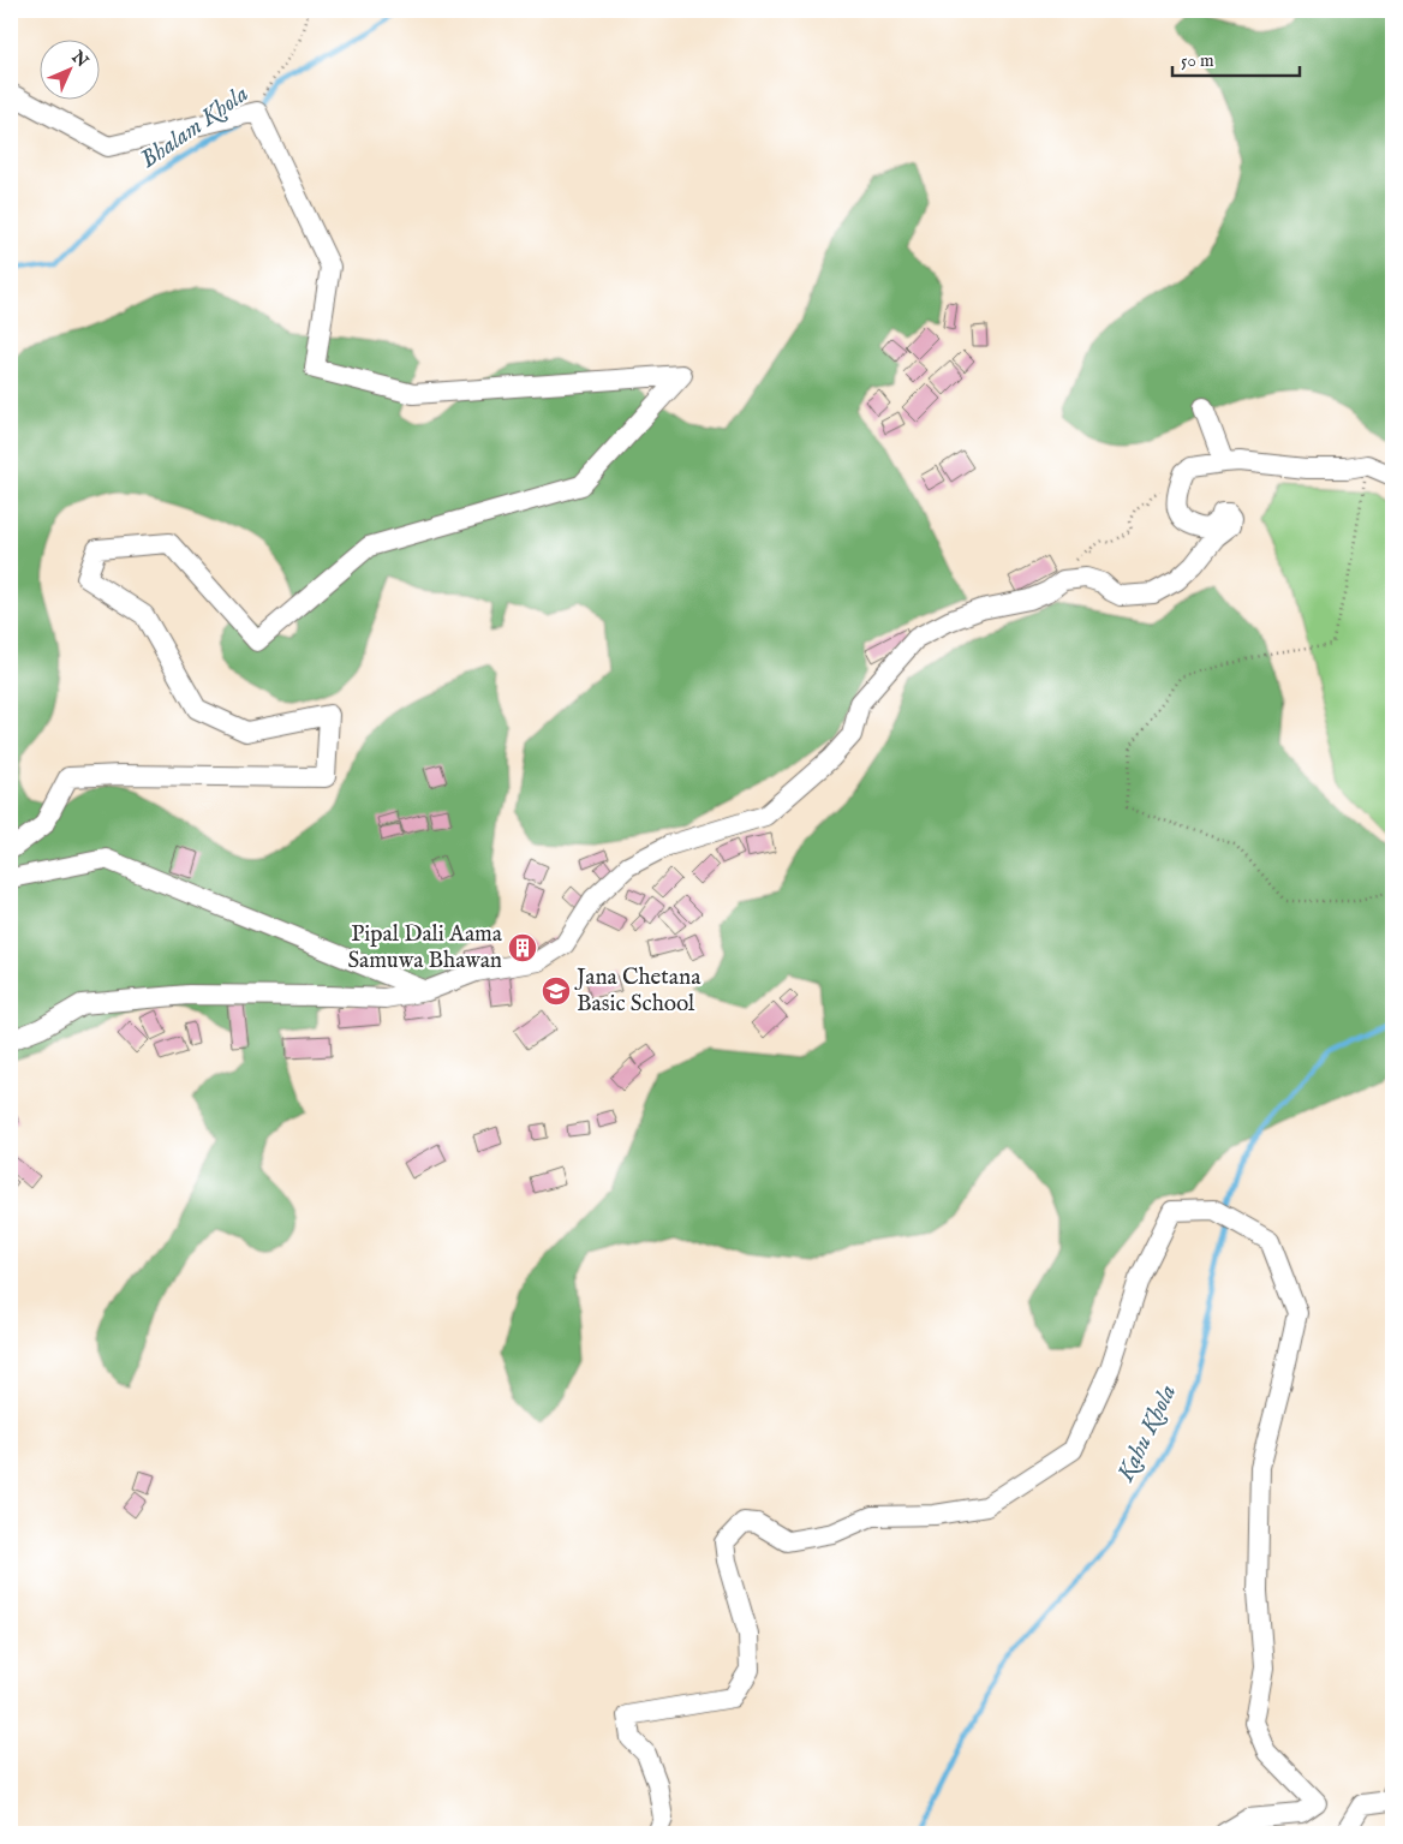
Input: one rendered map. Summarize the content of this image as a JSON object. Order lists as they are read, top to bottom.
{
  "water": ["Bhalam Khola", "Kahu Khola"],
  "places": {
    "building": ["Pipal Dali Aama Samuwa Bhawan"],
    "school or university": ["Jana Chetana Basic School"]
  },
  "scale_bar": "50 m",
  "north": "top right"
}
